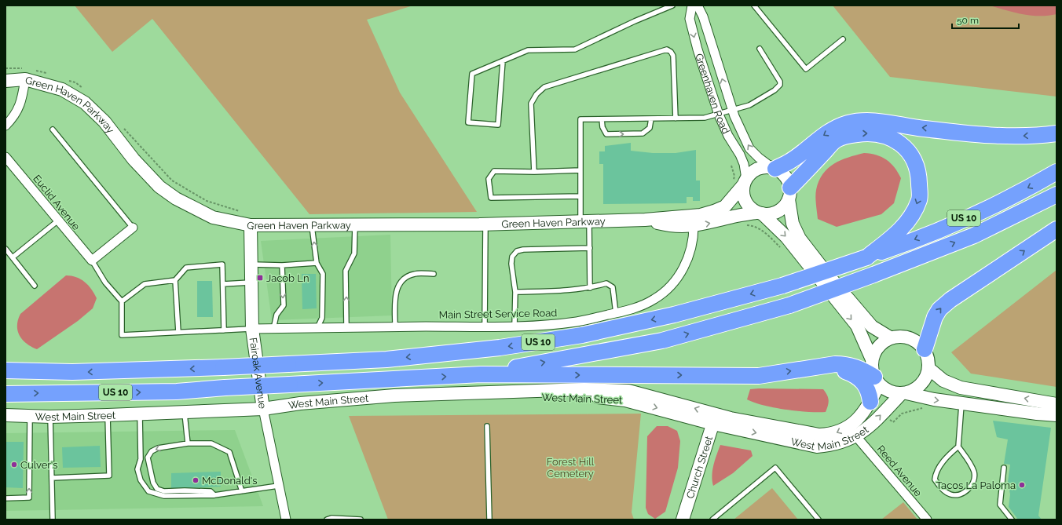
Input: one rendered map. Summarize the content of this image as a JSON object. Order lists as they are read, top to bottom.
{
  "streets": {
    "highway": ["US 10"],
    "street": [
      "Greenhaven Road",
      "Green Haven Parkway",
      "Euclid Avenue",
      "Main Street Service Road",
      "Fairoak Avenue",
      "West Main Street",
      "Church Street",
      "Reed Avenue"
    ]
  },
  "crossings": [
    ["Green Haven Parkway", "Fairoak Avenue"],
    ["Main Street Service Road", "Fairoak Avenue"],
    ["Fairoak Avenue", "West Main Street"],
    ["West Main Street", "Church Street"],
    ["West Main Street", "Reed Avenue"]
  ],
  "parks": ["Forest Hill Cemetery"],
  "places": {
    "transit": ["Jacob Ln"],
    "other": ["Culver's", "McDonald's", "Tacos La Paloma"]
  },
  "scale_bar": "50 m"
}
